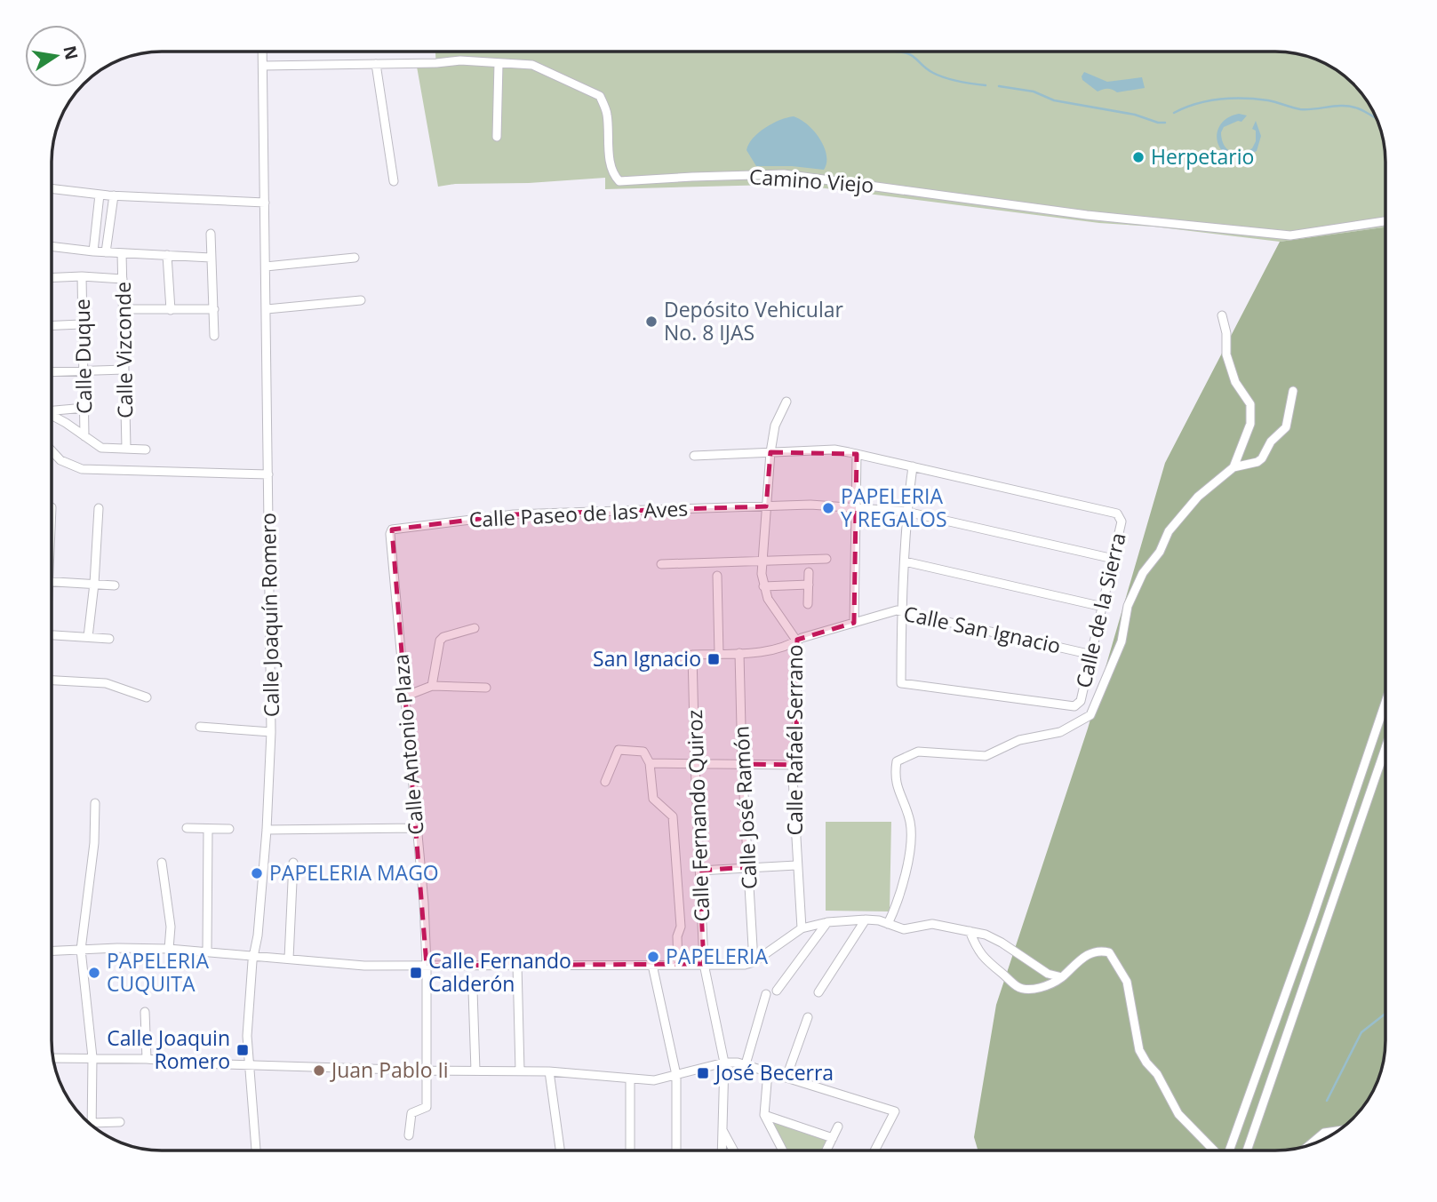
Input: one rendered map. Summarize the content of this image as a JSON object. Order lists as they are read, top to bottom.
{
  "streets": {
    "street": [
      "Camino Viejo",
      "Calle Vizconde",
      "Calle Duque",
      "Calle Paseo de las Aves",
      "Calle de la Sierra",
      "Calle Joaquín Romero",
      "Calle San Ignacio",
      "Calle Rafaél Serrano",
      "Calle Antonio Plaza",
      "Calle José Ramón",
      "Calle Fernando Quiroz"
    ]
  },
  "crossings": [
    ["Camino Viejo", "Calle Joaquín Romero"],
    ["Calle Paseo de las Aves", "Calle de la Sierra"],
    ["Calle Paseo de las Aves", "Calle Rafaél Serrano"],
    ["Calle Paseo de las Aves", "Calle Antonio Plaza"],
    ["Calle de la Sierra", "Calle San Ignacio"],
    ["Calle San Ignacio", "Calle Rafaél Serrano"],
    ["Calle San Ignacio", "Calle José Ramón"],
    ["Calle San Ignacio", "Calle Fernando Quiroz"]
  ],
  "places": {
    "other": [
      "Herpetario",
      "Depósito Vehicular No. 8 IJAS",
      "PAPELERIA Y REGALOS",
      "PAPELERIA MAGO",
      "PAPELERIA",
      "PAPELERIA CUQUITA",
      "Juan Pablo Ii"
    ],
    "transit": [
      "San Ignacio",
      "Calle Fernando Calderón",
      "Calle Joaquin Romero",
      "José Becerra"
    ]
  },
  "north": "right"
}
